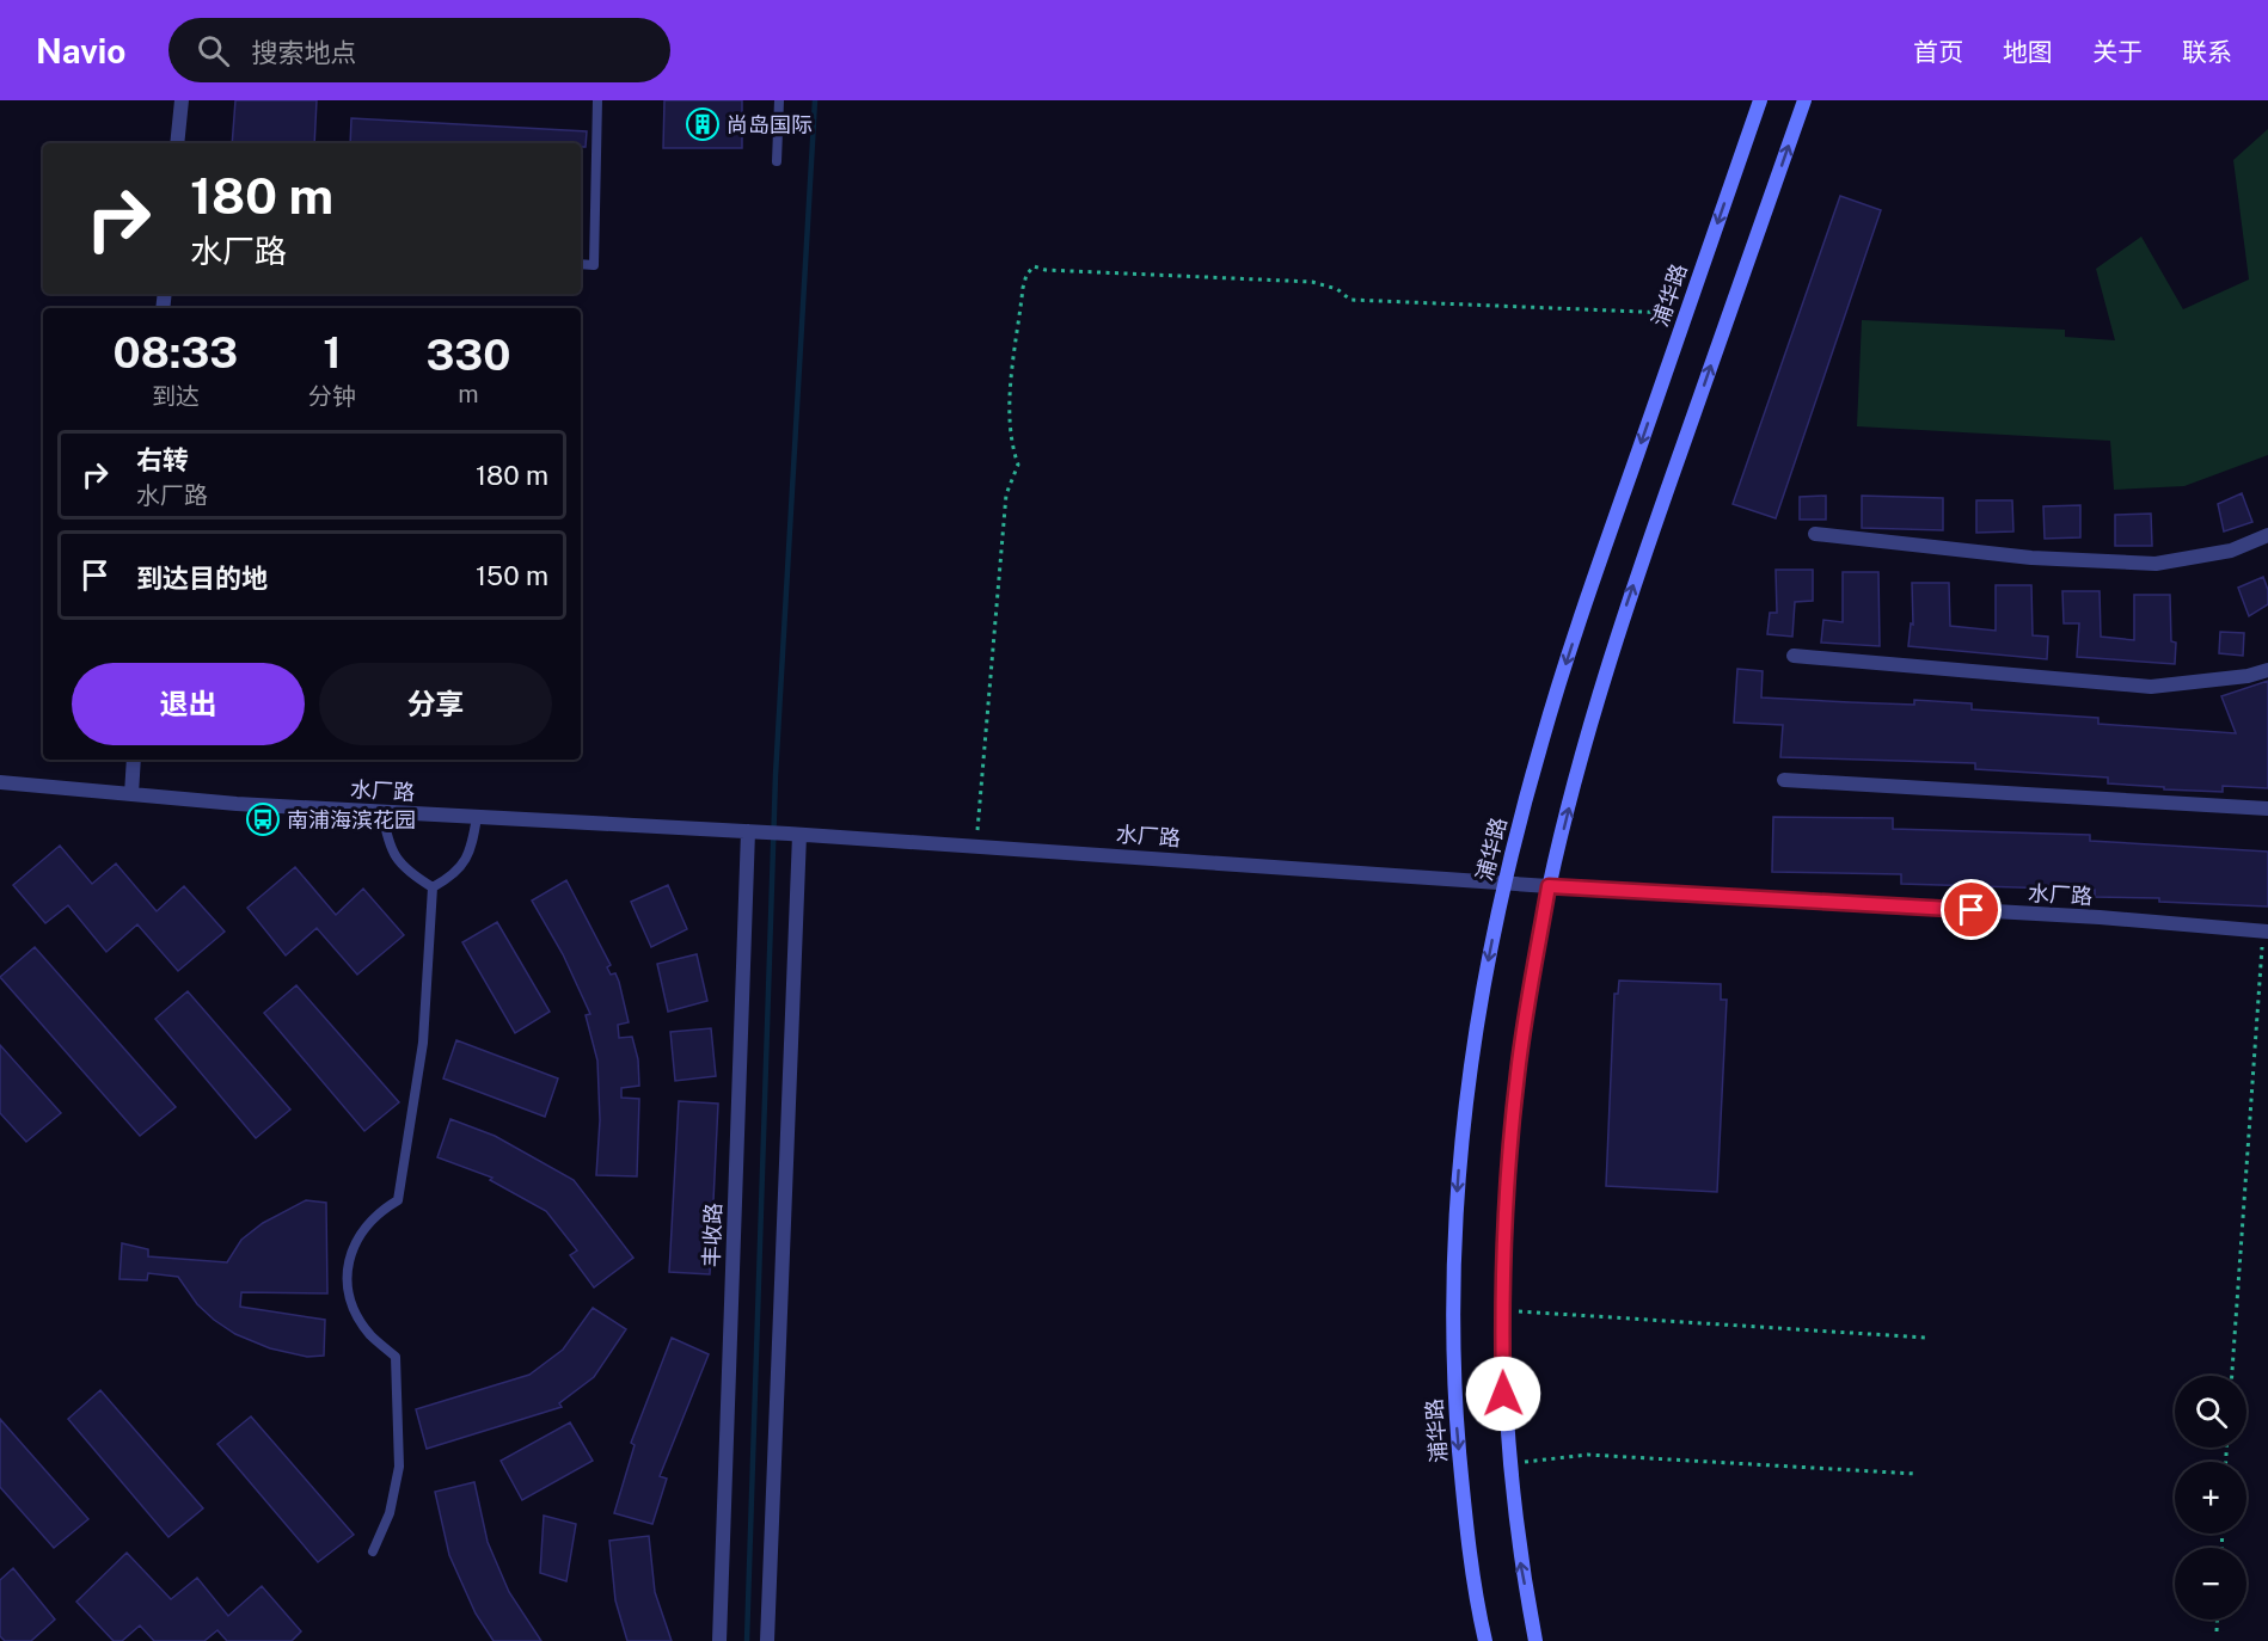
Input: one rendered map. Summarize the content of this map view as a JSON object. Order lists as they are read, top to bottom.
{
  "streets": {
    "main road": ["浦华路"],
    "street": ["水厂路", "丰收路"]
  },
  "crossings": [
    ["浦华路", "水厂路"],
    ["水厂路", "丰收路"]
  ],
  "places": {
    "building": ["尚岛国际"],
    "bus stop": ["南浦海滨花园"]
  },
  "page": {
    "header": "Navio",
    "search": "搜索地点",
    "nav": [
      "首页",
      "地图",
      "关于",
      "联系"
    ],
    "turn": ["180 m", "水厂路"],
    "eta": [
      "08:33",
      "到达",
      "1",
      "分钟",
      "330",
      "m"
    ],
    "list": [
      {
        "name": "右转",
        "note": "水厂路",
        "value": "180 m"
      },
      {
        "name": "到达目的地",
        "value": "150 m"
      }
    ],
    "buttons": ["退出", "分享"],
    "map_buttons": ["+", "−"]
  }
}
